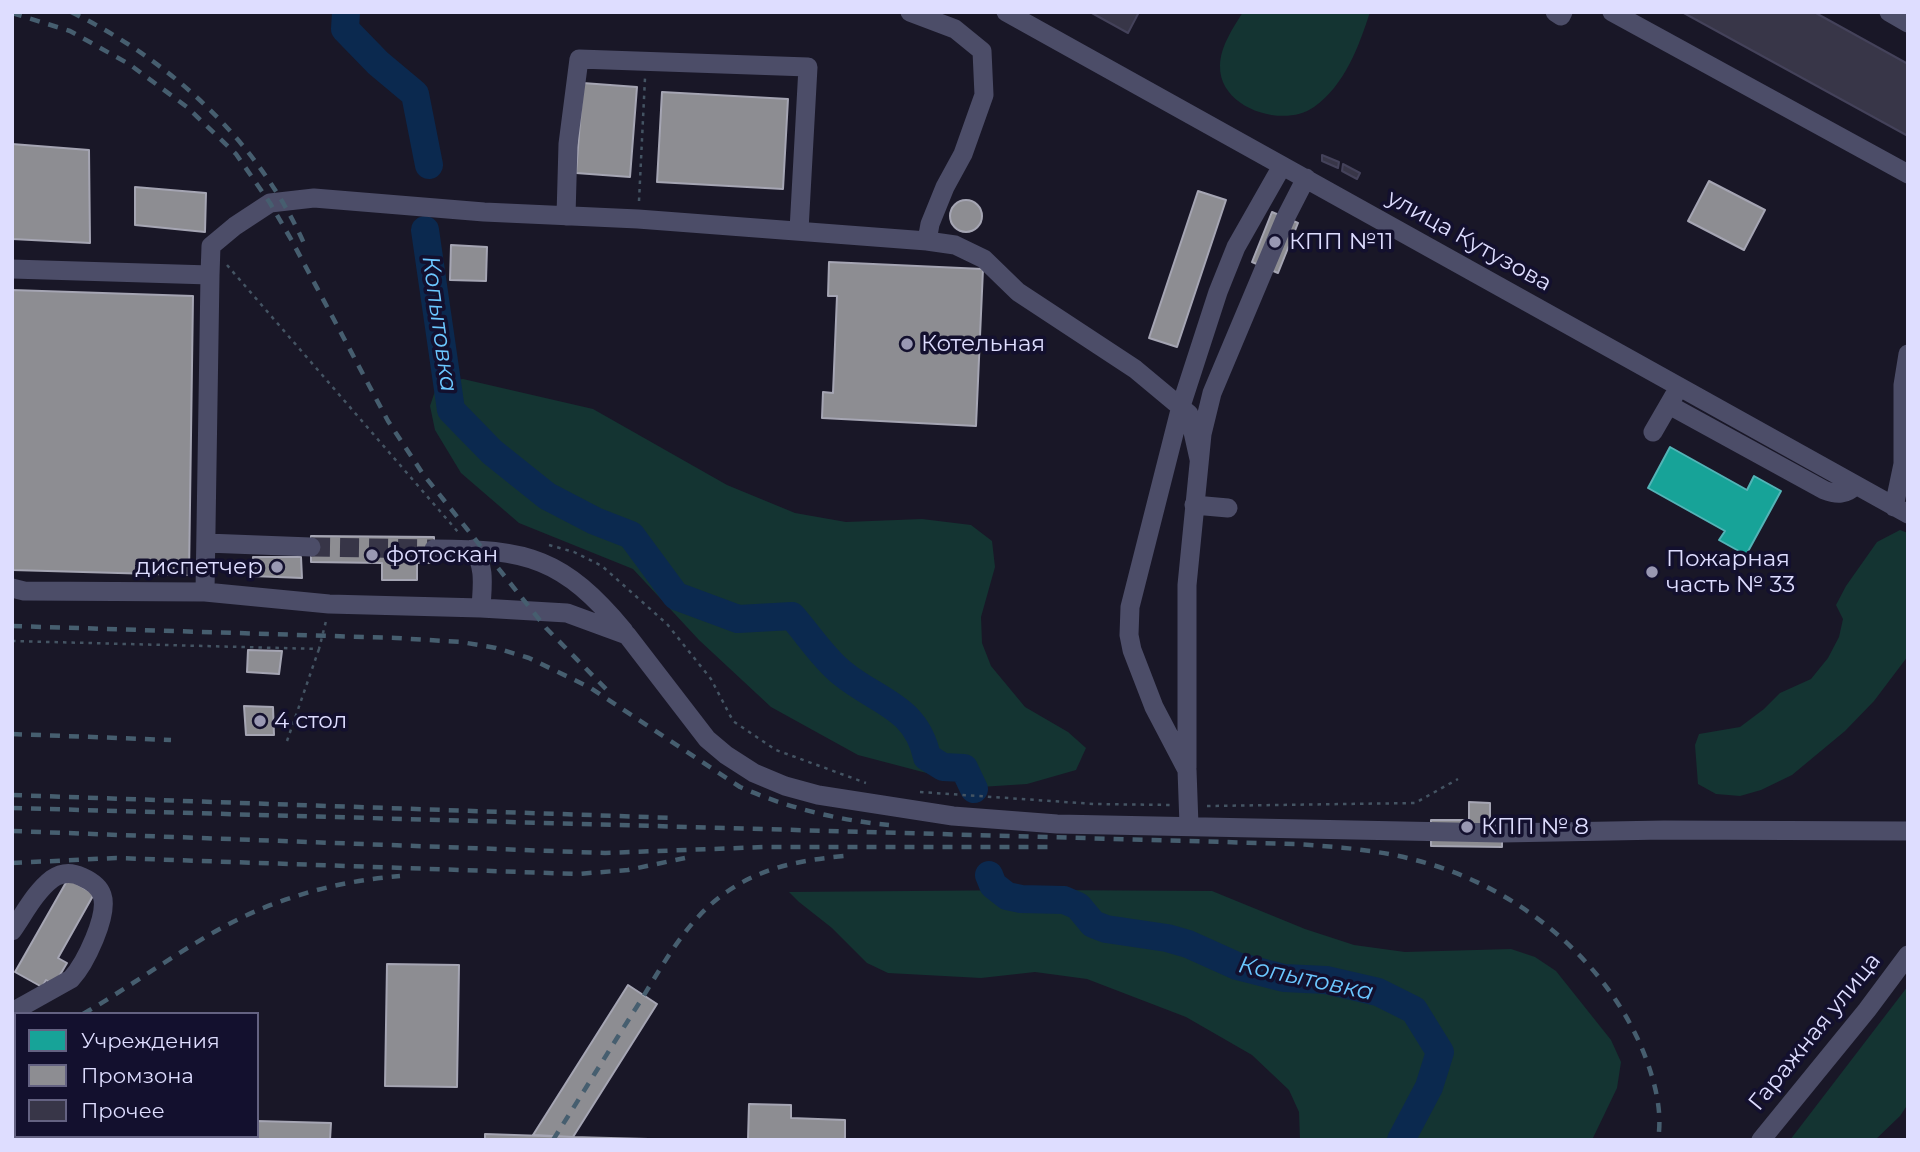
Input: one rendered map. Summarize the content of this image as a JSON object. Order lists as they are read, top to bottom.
{
  "streets": {
    "street": ["улица Кутузова", "Гаражная улица"]
  },
  "water": ["Копытовка"],
  "places": [
    "КПП №11",
    "Котельная",
    "фотоскан",
    "диспетчер",
    "Пожарная часть № 33",
    "4 стол",
    "КПП № 8"
  ],
  "legend": ["Учреждения", "Промзона", "Прочее"]
}
